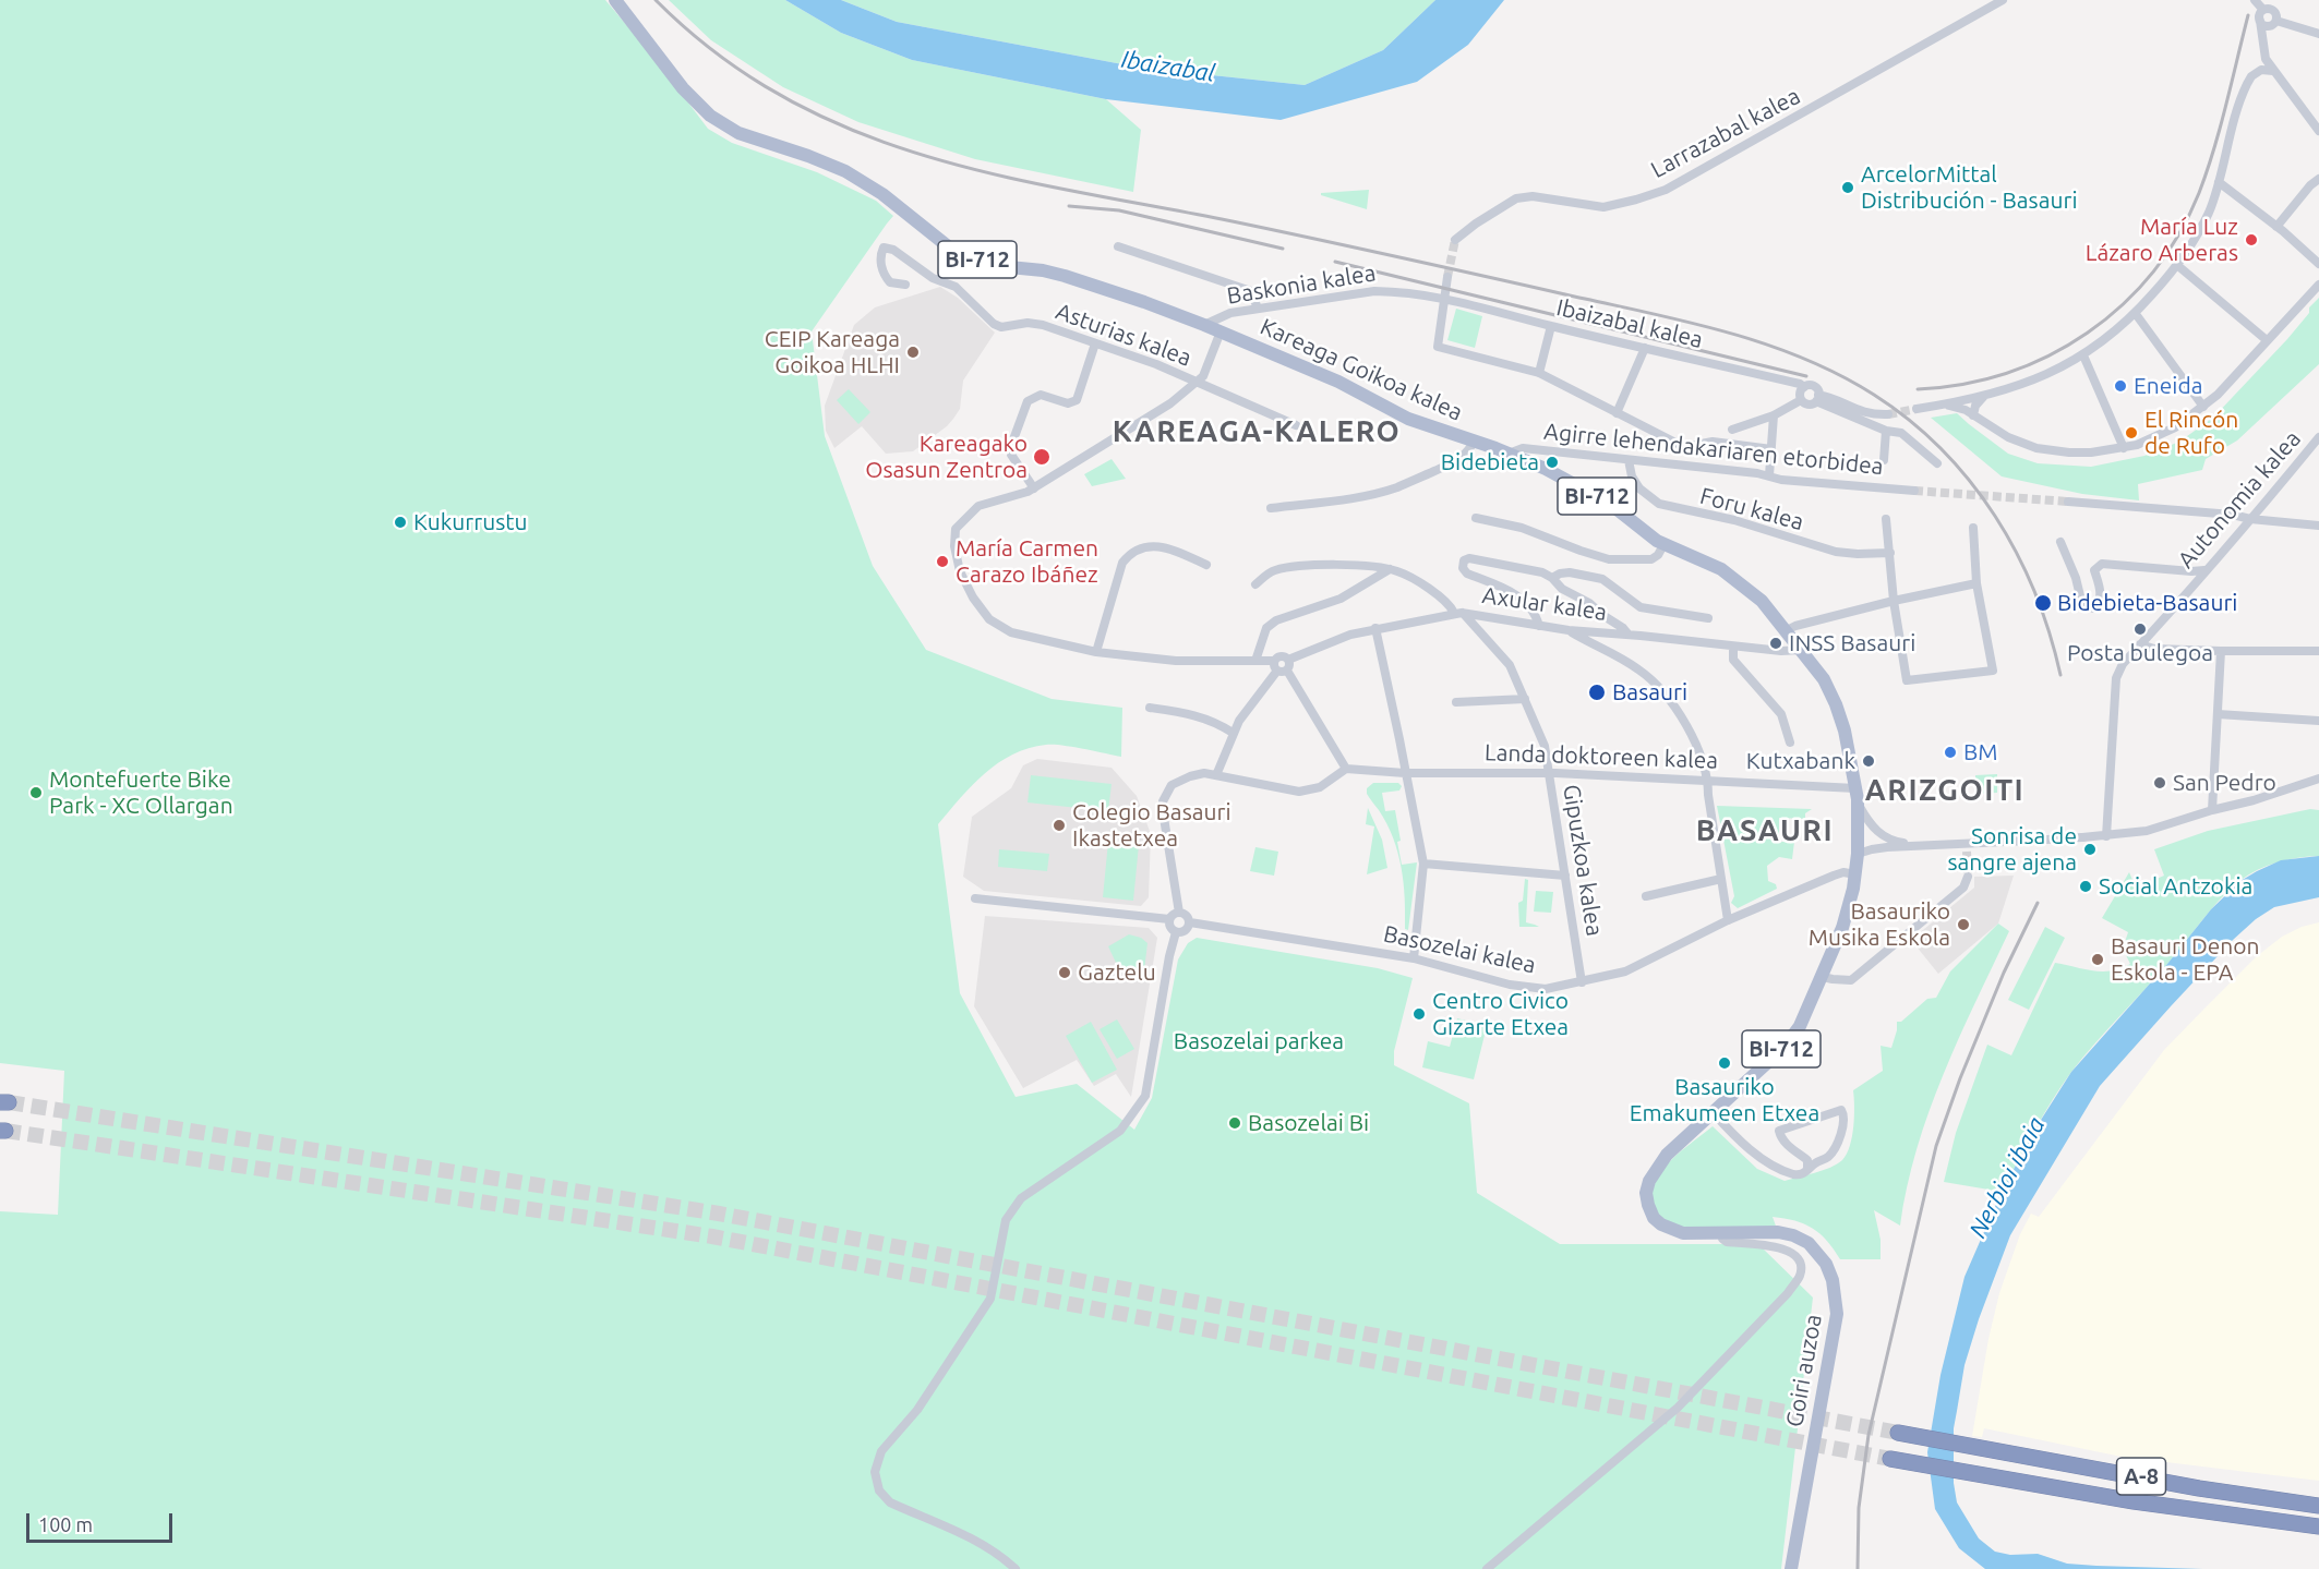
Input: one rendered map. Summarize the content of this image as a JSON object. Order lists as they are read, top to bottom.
{
  "streets": {
    "highway": ["A-8"],
    "main road": ["BI-712", "Kareaga Goikoa kalea", "Goiri auzoa"],
    "street": [
      "Larrazabal kalea",
      "Baskonia kalea",
      "Ibaizabal kalea",
      "Asturias kalea",
      "Agirre lehendakariaren etorbidea",
      "Autonomia kalea",
      "Foru kalea",
      "Axular kalea",
      "Landa doktoreen kalea",
      "Gipuzkoa kalea",
      "Basozelai kalea"
    ]
  },
  "crossings": [
    ["Baskonia kalea", "Ibaizabal kalea"],
    ["Baskonia kalea", "Kareaga Goikoa kalea"],
    ["Kareaga Goikoa kalea", "Agirre lehendakariaren etorbidea"],
    ["Kareaga Goikoa kalea", "Axular kalea"],
    ["Kareaga Goikoa kalea", "Landa doktoreen kalea"],
    ["Kareaga Goikoa kalea", "Basozelai kalea"],
    ["Kareaga Goikoa kalea", "Goiri auzoa"],
    ["Agirre lehendakariaren etorbidea", "Foru kalea"],
    ["Axular kalea", "Gipuzkoa kalea"],
    ["Landa doktoreen kalea", "Gipuzkoa kalea"],
    ["Gipuzkoa kalea", "Basozelai kalea"]
  ],
  "districts": ["KAREAGA-KALERO", "ARIZGOITI", "BASAURI"],
  "water": ["Ibaizabal", "Nerbioi ibaia"],
  "parks": ["Basozelai parkea"],
  "places": [
    "ArcelorMittal Distribución - Basauri",
    "María Luz Lázaro Arberas",
    "CEIP Kareaga Goikoa HLHI",
    "Eneida",
    "El Rincón de Rufo",
    "Kareagako Osasun Zentroa",
    "Bidebieta",
    "Kukurrustu",
    "María Carmen Carazo Ibáñez",
    "Bidebieta-Basauri",
    "Posta bulegoa",
    "INSS Basauri",
    "Basauri",
    "BM",
    "Kutxabank",
    "San Pedro",
    "Montefuerte Bike Park - XC Ollargan",
    "Colegio Basauri Ikastetxea",
    "Sonrisa de sangre ajena",
    "Social Antzokia",
    "Basauriko Musika Eskola",
    "Basauri Denon Eskola - EPA",
    "Gaztelu",
    "Centro Civico Gizarte Etxea",
    "Basauriko Emakumeen Etxea",
    "Basozelai Bi"
  ],
  "scale_bar": "100 m"
}
